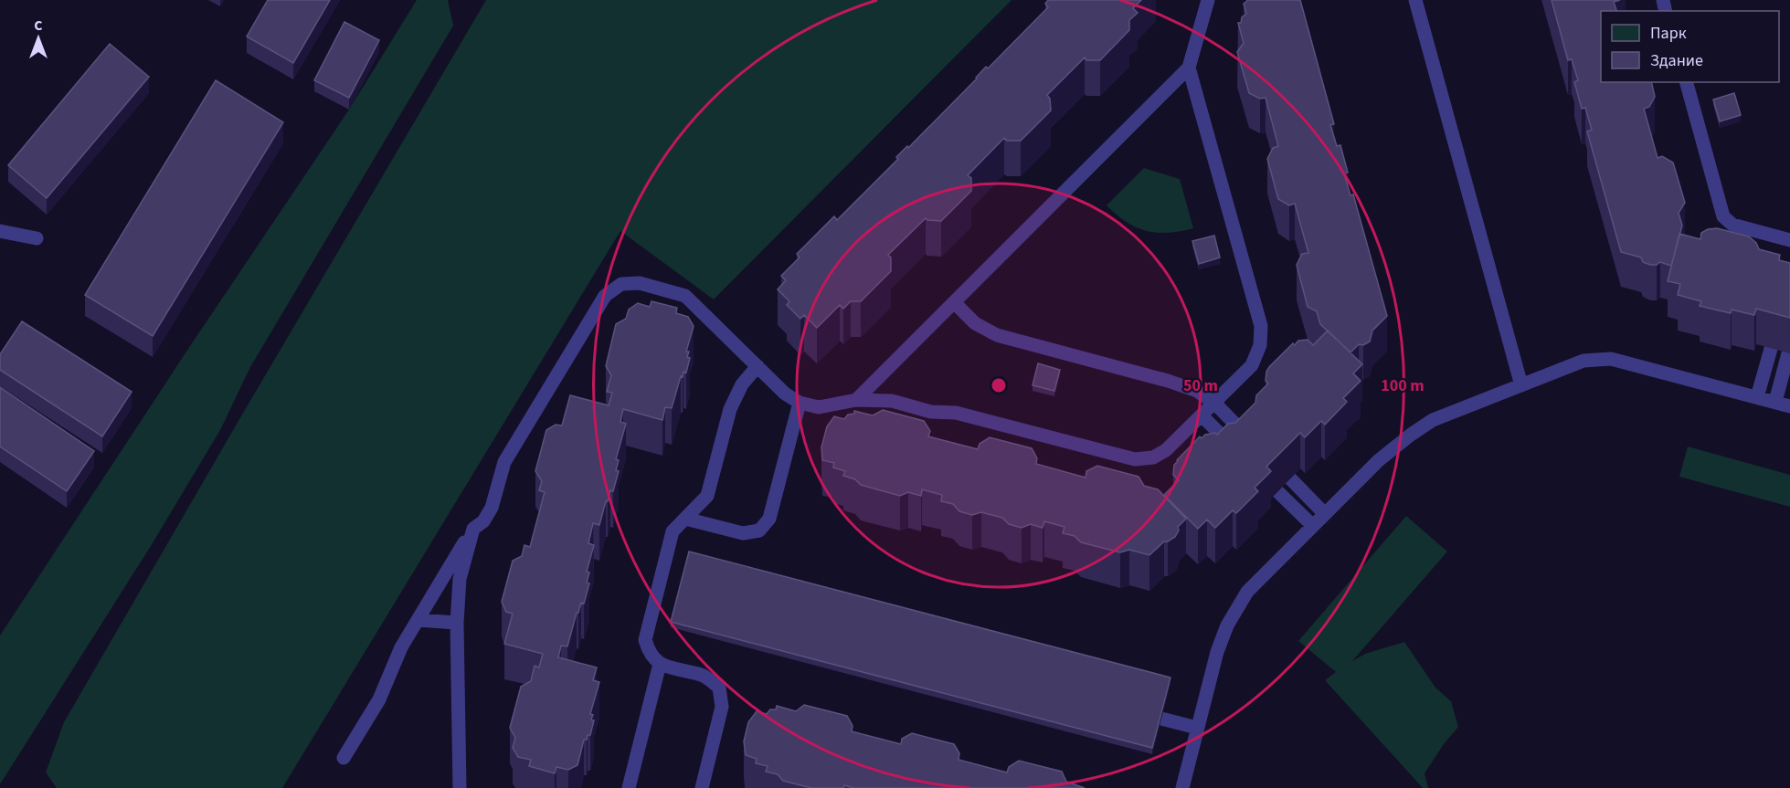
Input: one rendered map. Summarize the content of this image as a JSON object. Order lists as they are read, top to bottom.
{
  "legend": ["Парк", "Здание"],
  "north": "top",
  "rings": ["50 m", "100 m"]
}
